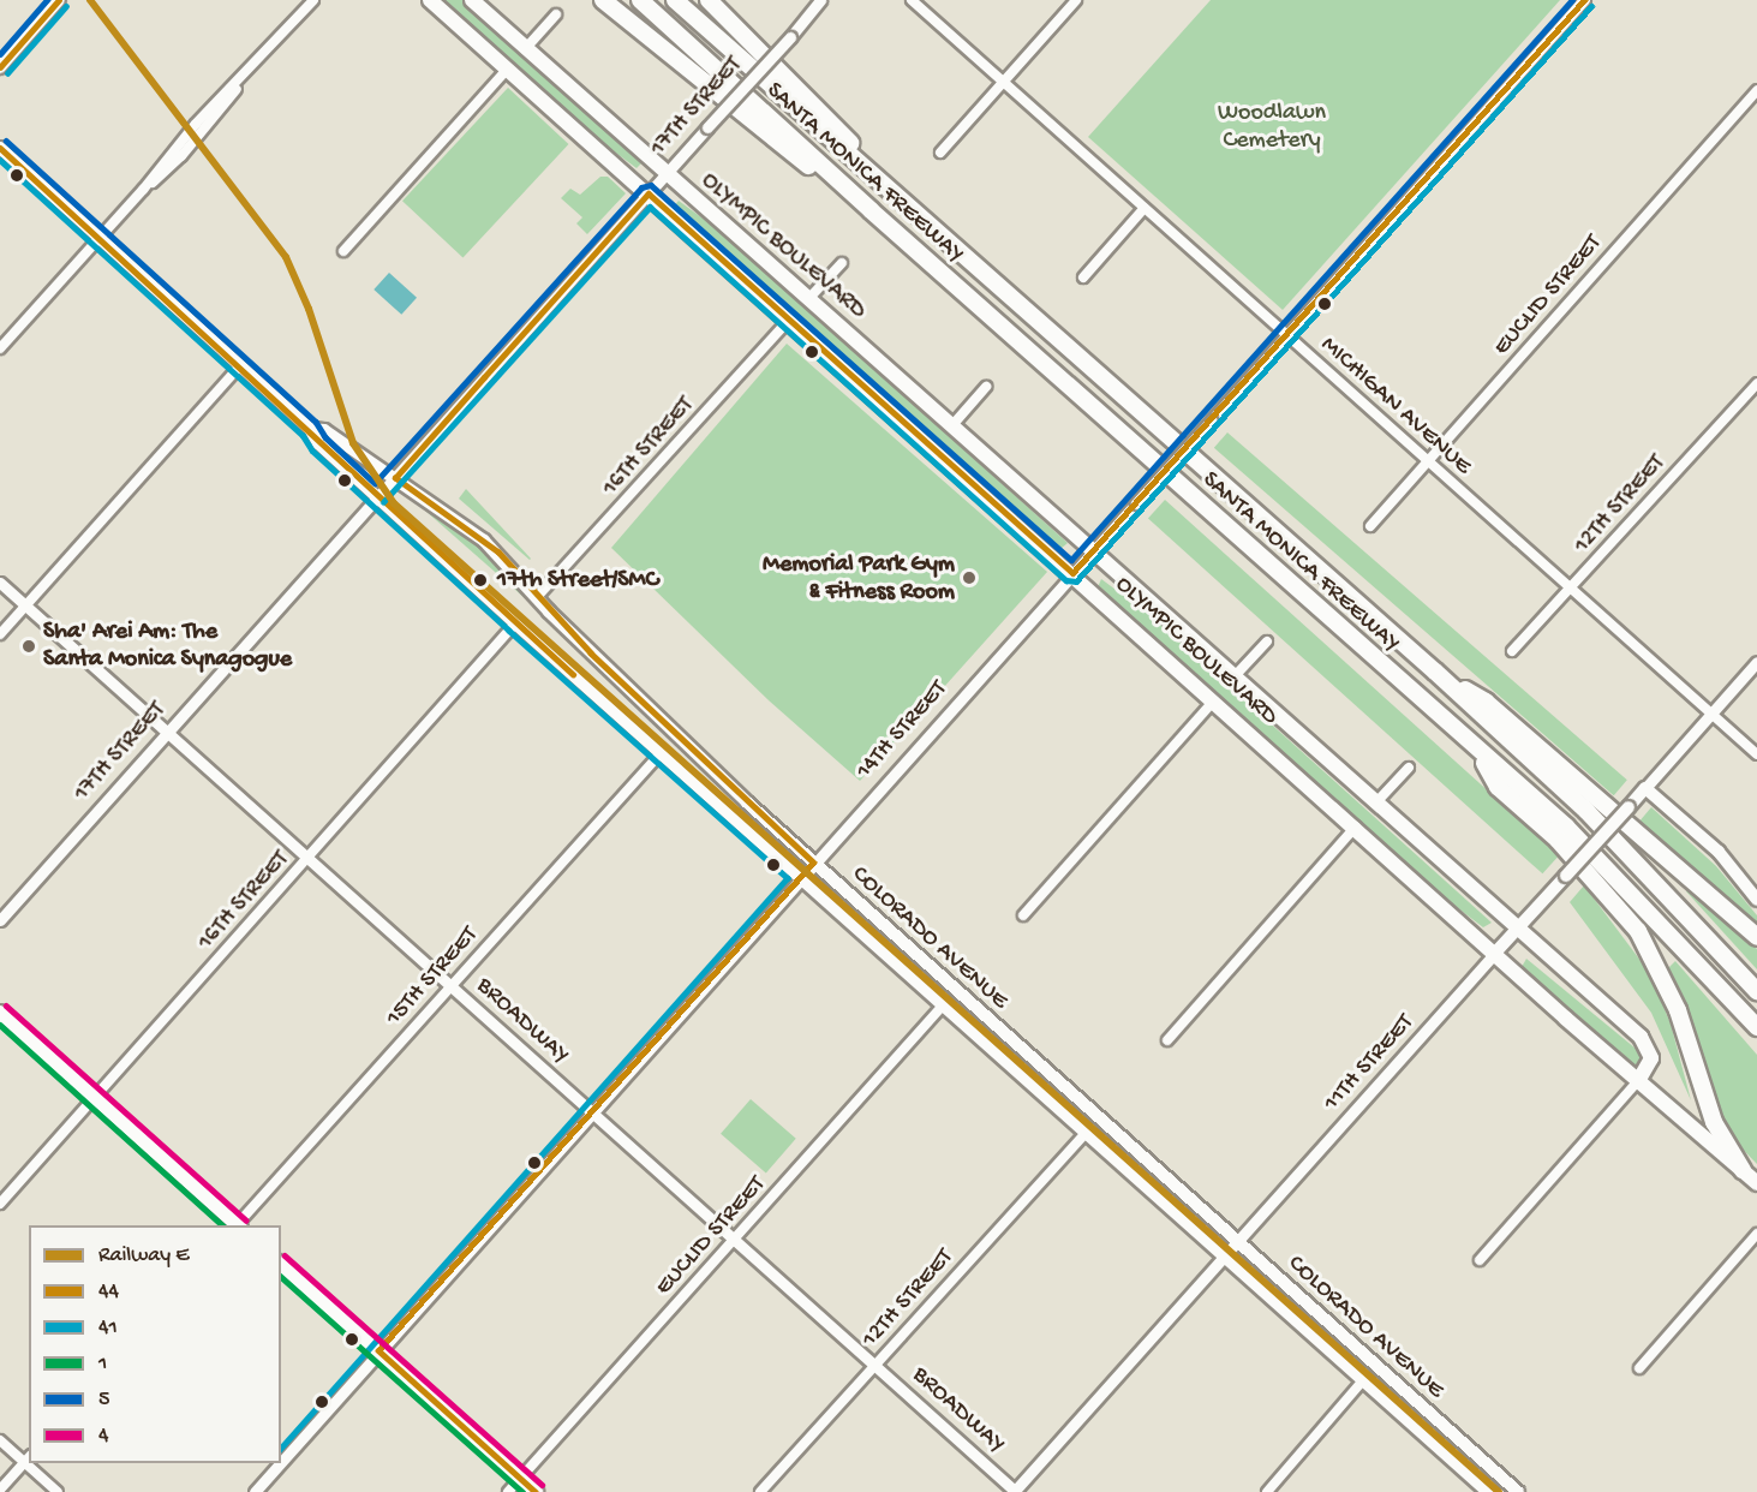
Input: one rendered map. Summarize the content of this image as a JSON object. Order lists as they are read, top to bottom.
{
  "streets": {
    "highway": ["SANTA MONICA FREEWAY"],
    "main road": ["OLYMPIC BOULEVARD", "COLORADO AVENUE", "11TH STREET"],
    "street": [
      "17TH STREET",
      "EUCLID STREET",
      "MICHIGAN AVENUE",
      "16TH STREET",
      "12TH STREET",
      "14TH STREET",
      "15TH STREET",
      "BROADWAY"
    ]
  },
  "crossings": [
    ["17TH STREET", "OLYMPIC BOULEVARD"],
    ["17TH STREET", "COLORADO AVENUE"],
    ["17TH STREET", "BROADWAY"],
    ["OLYMPIC BOULEVARD", "16TH STREET"],
    ["OLYMPIC BOULEVARD", "14TH STREET"],
    ["OLYMPIC BOULEVARD", "11TH STREET"],
    ["EUCLID STREET", "MICHIGAN AVENUE"],
    ["EUCLID STREET", "COLORADO AVENUE"],
    ["EUCLID STREET", "BROADWAY"],
    ["MICHIGAN AVENUE", "12TH STREET"],
    ["MICHIGAN AVENUE", "14TH STREET"],
    ["MICHIGAN AVENUE", "11TH STREET"],
    ["16TH STREET", "COLORADO AVENUE"],
    ["16TH STREET", "BROADWAY"],
    ["12TH STREET", "COLORADO AVENUE"],
    ["12TH STREET", "BROADWAY"],
    ["14TH STREET", "COLORADO AVENUE"],
    ["14TH STREET", "BROADWAY"],
    ["COLORADO AVENUE", "15TH STREET"],
    ["COLORADO AVENUE", "11TH STREET"],
    ["15TH STREET", "BROADWAY"],
    ["BROADWAY", "11TH STREET"]
  ],
  "parks": ["Woodlawn Cemetery"],
  "places": ["Memorial Park Gym & Fitness Room", "17th Street/SMC", "Sha' Arei Am: The Santa Monica Synagogue"],
  "lines": [
    "rail line E",
    "transit line 44",
    "transit line 5",
    "transit line 41",
    "transit line 4",
    "transit line 1"
  ],
  "legend": [
    "Railway E",
    "44",
    "41",
    "1",
    "5",
    "4"
  ]
}
